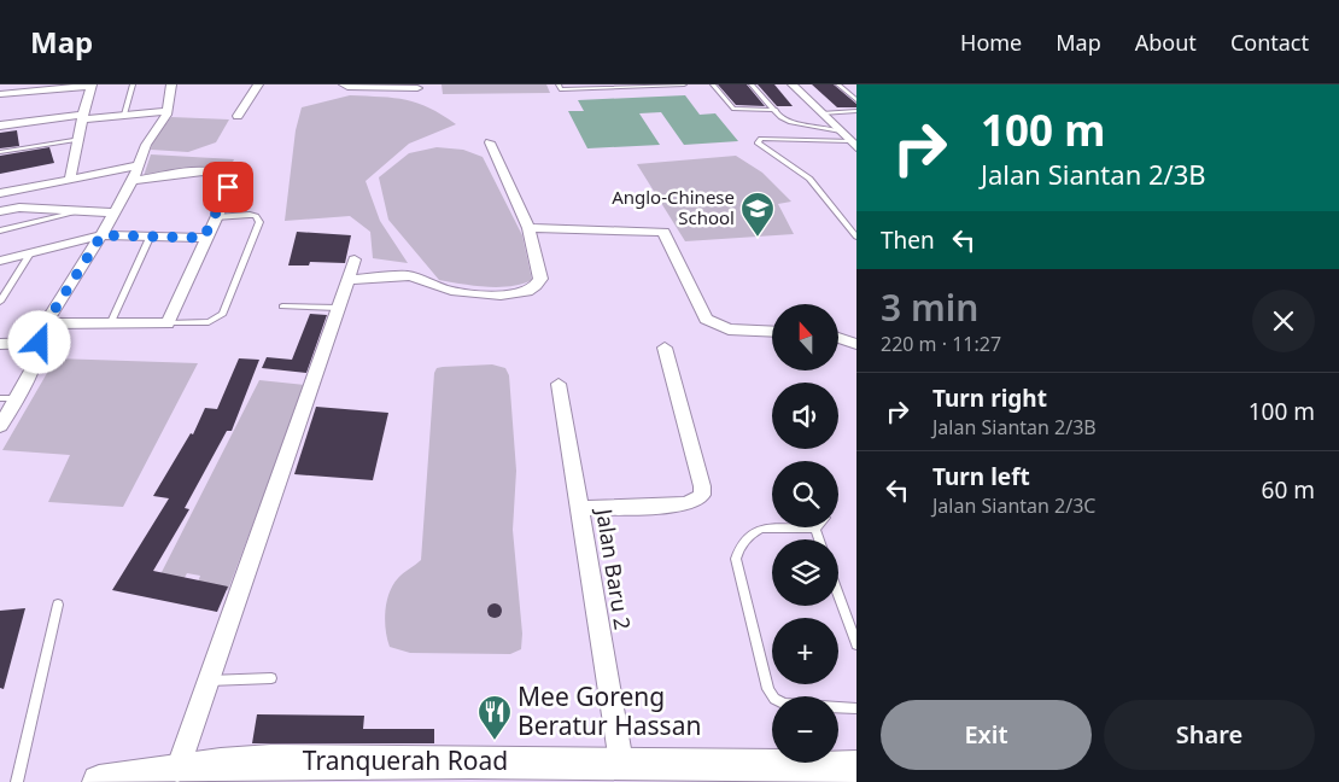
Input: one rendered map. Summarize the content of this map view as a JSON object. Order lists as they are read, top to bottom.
{
  "streets": {
    "main road": ["Tranquerah Road"],
    "street": ["Jalan Baru 2"]
  },
  "crossings": [
    ["Jalan Baru 2", "Tranquerah Road"]
  ],
  "places": {
    "school or university": ["Anglo-Chinese School"],
    "restaurant": ["Mee Goreng Beratur Hassan"]
  },
  "north": "top",
  "page": {
    "header": "Map",
    "nav": [
      "Home",
      "Map",
      "About",
      "Contact"
    ],
    "turn": ["100 m", "Jalan Siantan 2/3B"],
    "then": "Then",
    "heading": ["3 min", "220 m · 11:27"],
    "map_buttons": ["+", "−"],
    "list": [
      {
        "name": "Turn right",
        "note": "Jalan Siantan 2/3B",
        "value": "100 m"
      },
      {
        "name": "Turn left",
        "note": "Jalan Siantan 2/3C",
        "value": "60 m"
      }
    ],
    "buttons": ["Exit", "Share"]
  }
}
